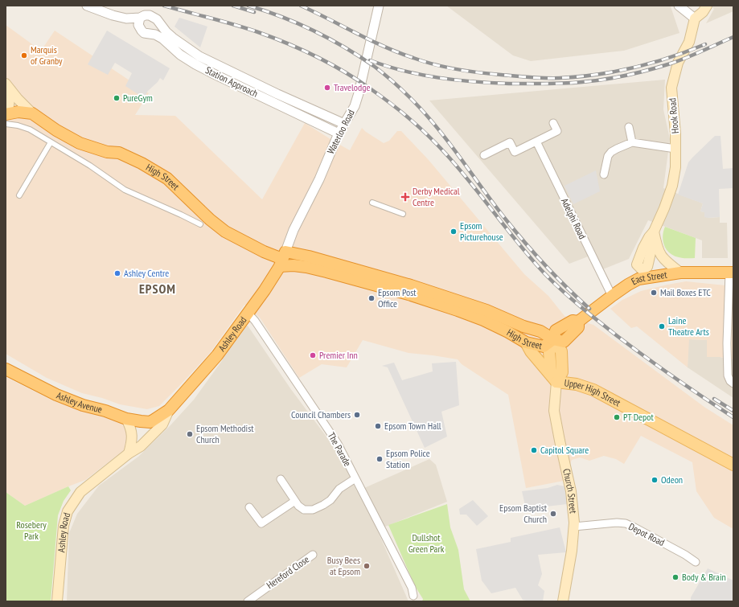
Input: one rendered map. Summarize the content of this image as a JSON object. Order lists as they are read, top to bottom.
{
  "streets": {
    "highway": [
      "High Street",
      "East Street",
      "Ashley Road",
      "Ashley Avenue"
    ],
    "main road": ["Hook Road", "Upper High Street", "Church Street"],
    "street": [
      "Station Approach",
      "Waterloo Road",
      "Adelphi Road",
      "The Parade",
      "Depot Road",
      "Hereford Close"
    ]
  },
  "crossings": [
    ["Station Approach", "Waterloo Road"],
    ["Hook Road", "East Street"],
    ["Waterloo Road", "High Street"],
    ["Waterloo Road", "Ashley Road"],
    ["High Street", "East Street"],
    ["High Street", "Ashley Road"],
    ["High Street", "Upper High Street"],
    ["Adelphi Road", "East Street"],
    ["East Street", "Upper High Street"],
    ["Ashley Road", "Ashley Avenue"],
    ["Ashley Road", "The Parade"],
    ["Upper High Street", "Church Street"],
    ["Church Street", "Depot Road"]
  ],
  "districts": ["EPSOM"],
  "parks": ["Rosebery Park", "Dullshot Green Park"],
  "places": {
    "other": [
      "Marquis of Granby",
      "Travelodge",
      "PureGym",
      "Epsom Picturehouse",
      "Ashley Centre",
      "Mail Boxes ETC",
      "Epsom Post Office",
      "Laine Theatre Arts",
      "Premier Inn",
      "Council Chambers",
      "PT Depot",
      "Epsom Town Hall",
      "Epsom Methodist Church",
      "Capitol Square",
      "Epsom Police Station",
      "Odeon",
      "Epsom Baptist Church",
      "Busy Bees at Epsom",
      "Body & Brain"
    ],
    "health": ["Derby Medical Centre"]
  }
}
